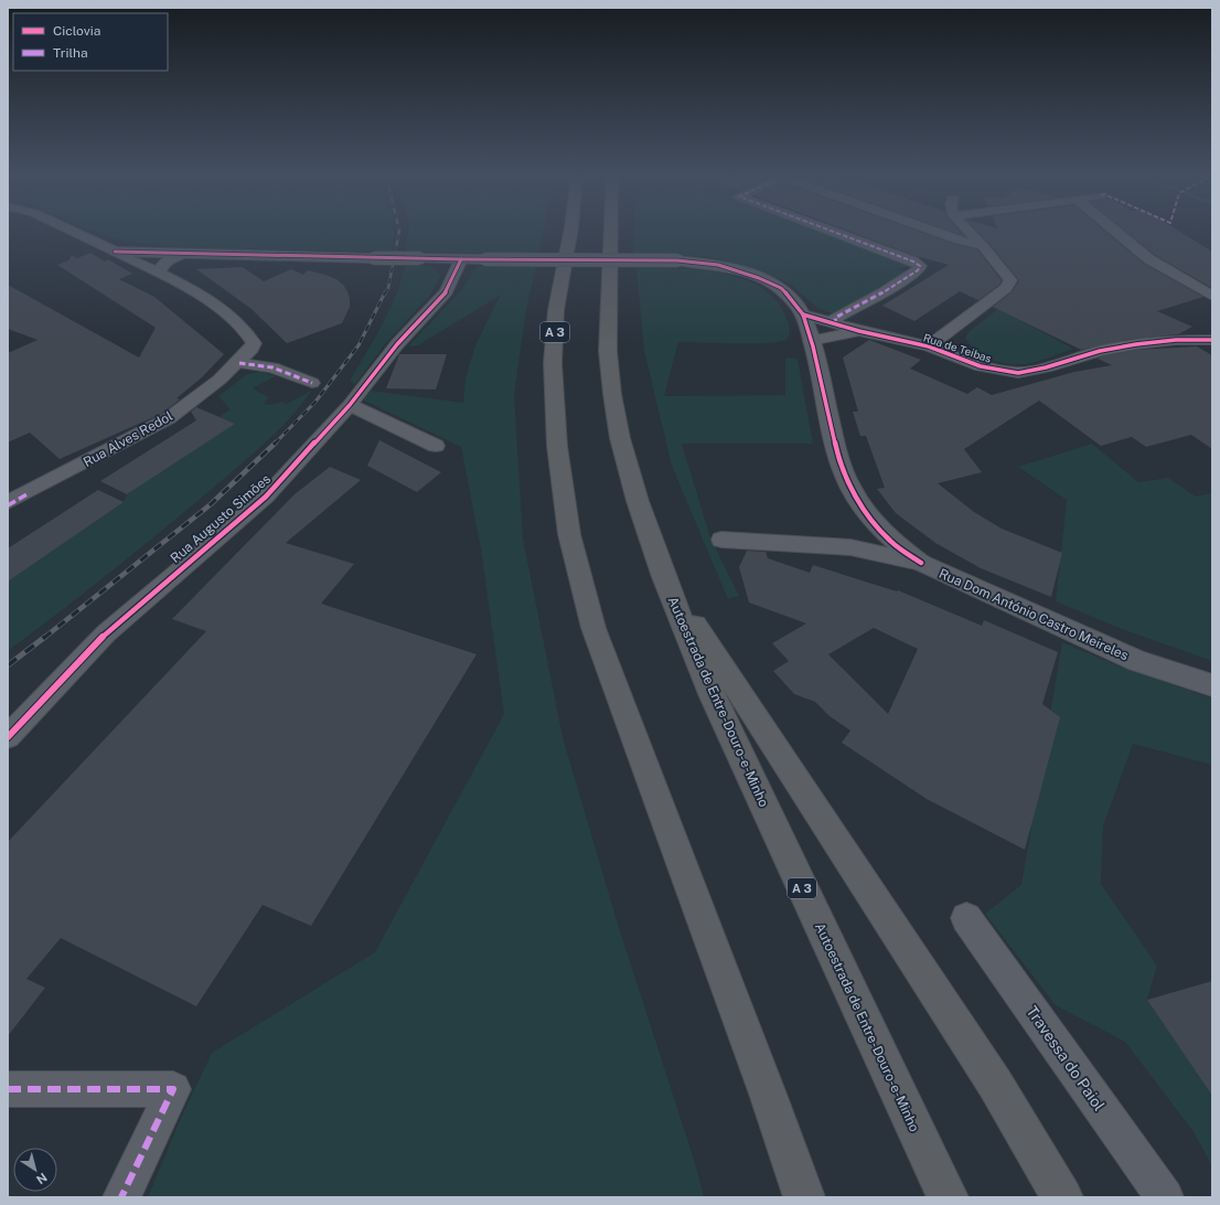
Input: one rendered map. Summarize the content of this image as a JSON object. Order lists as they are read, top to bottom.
{
  "streets": {
    "highway": ["A 3", "Autoestrada de Entre-Douro-e-Minho"],
    "street": [
      "Rua de Teibas",
      "Rua Alves Redol",
      "Rua Augusto Simões",
      "Rua Dom António Castro Meireles",
      "Travessa do Paiol"
    ]
  },
  "legend": ["Ciclovia", "Trilha"],
  "north": "bottom right"
}
